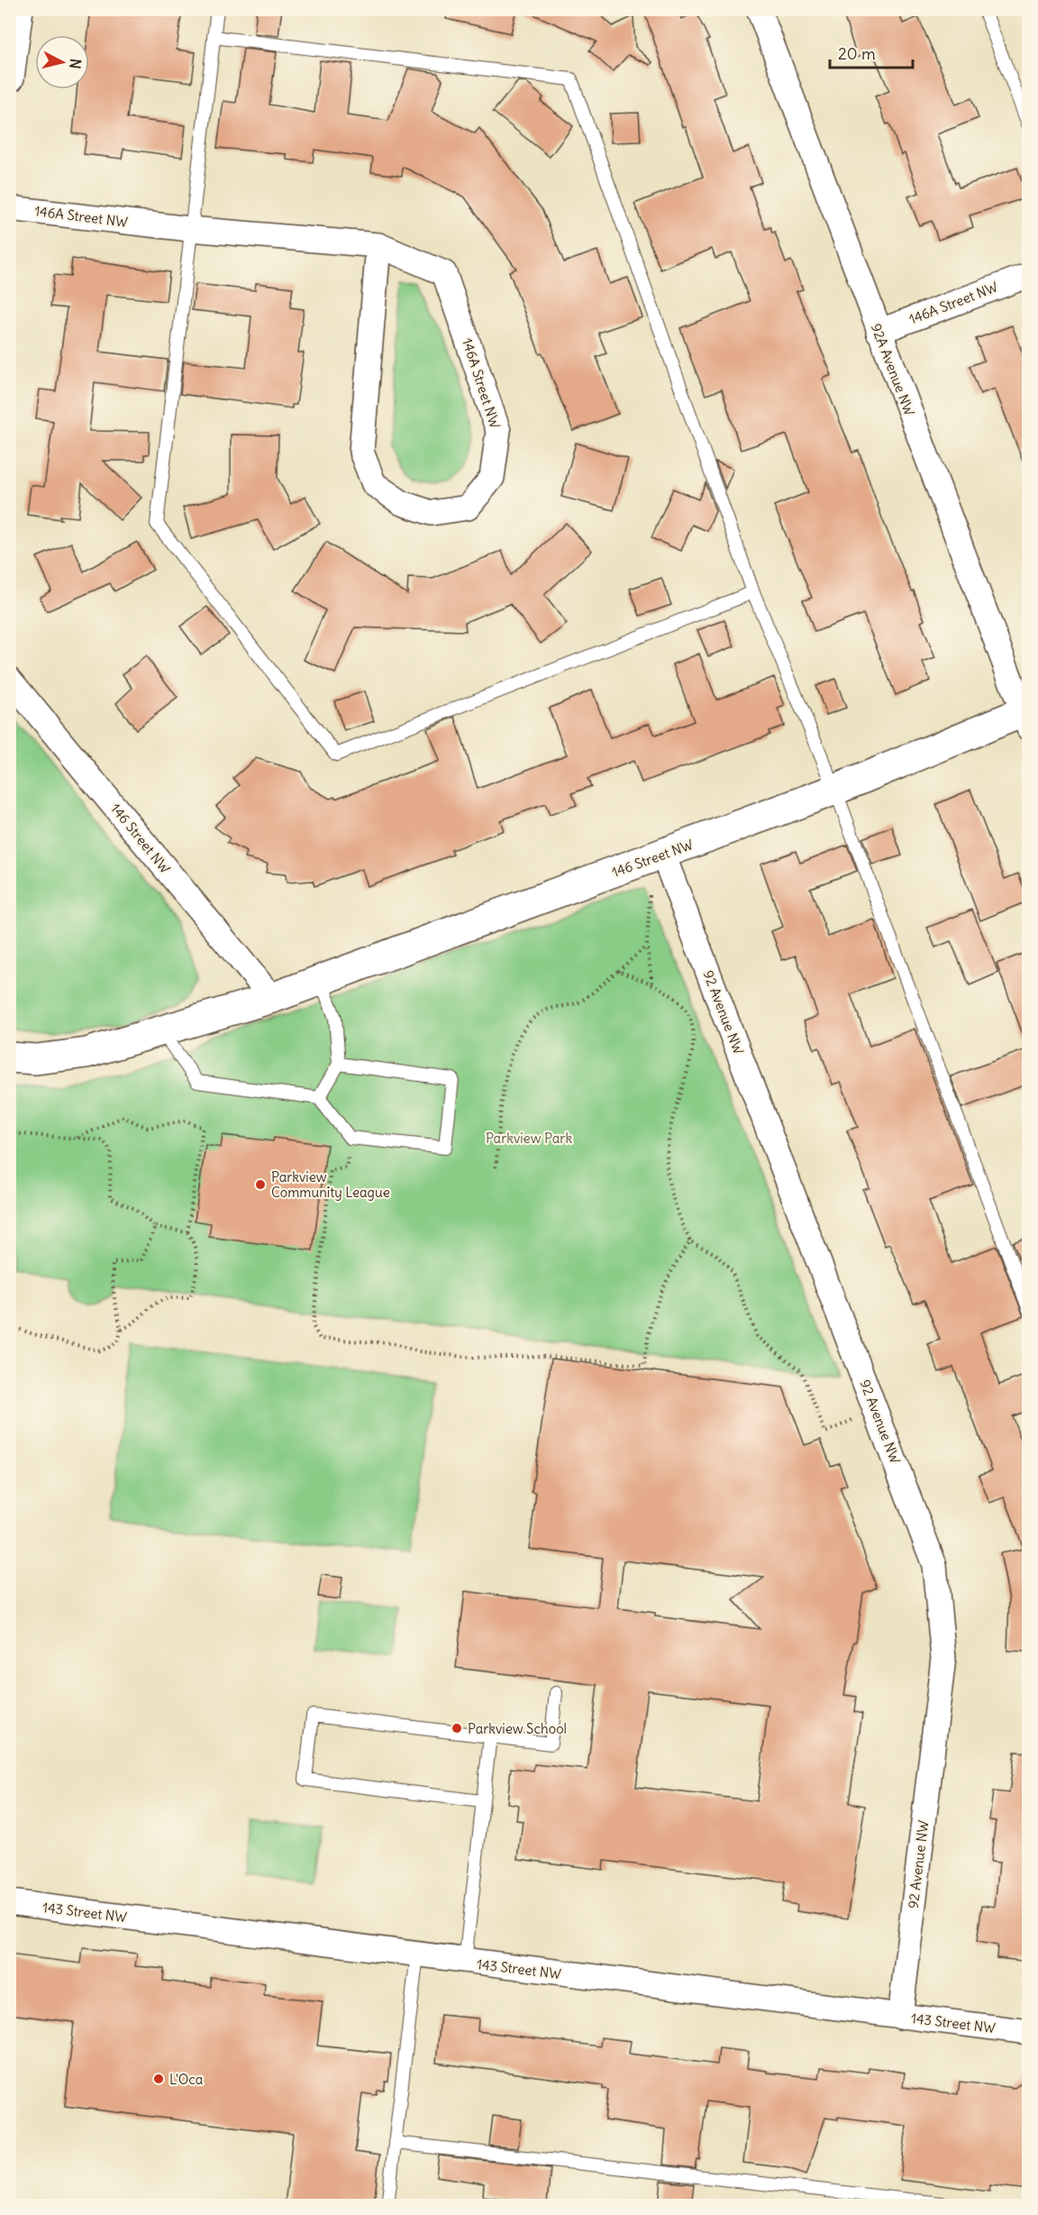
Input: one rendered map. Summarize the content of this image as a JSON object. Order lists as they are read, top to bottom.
{
  "streets": {
    "street": [
      "146A Street NW",
      "92A Avenue NW",
      "146 Street NW",
      "92 Avenue NW",
      "143 Street NW"
    ]
  },
  "crossings": [
    ["146A Street NW", "92A Avenue NW"],
    ["92A Avenue NW", "146 Street NW"],
    ["146 Street NW", "92 Avenue NW"],
    ["92 Avenue NW", "143 Street NW"]
  ],
  "parks": ["Parkview Park"],
  "places": ["Parkview Community League", "Parkview School", "L'Oca"],
  "scale_bar": "20 m",
  "north": "right"
}
